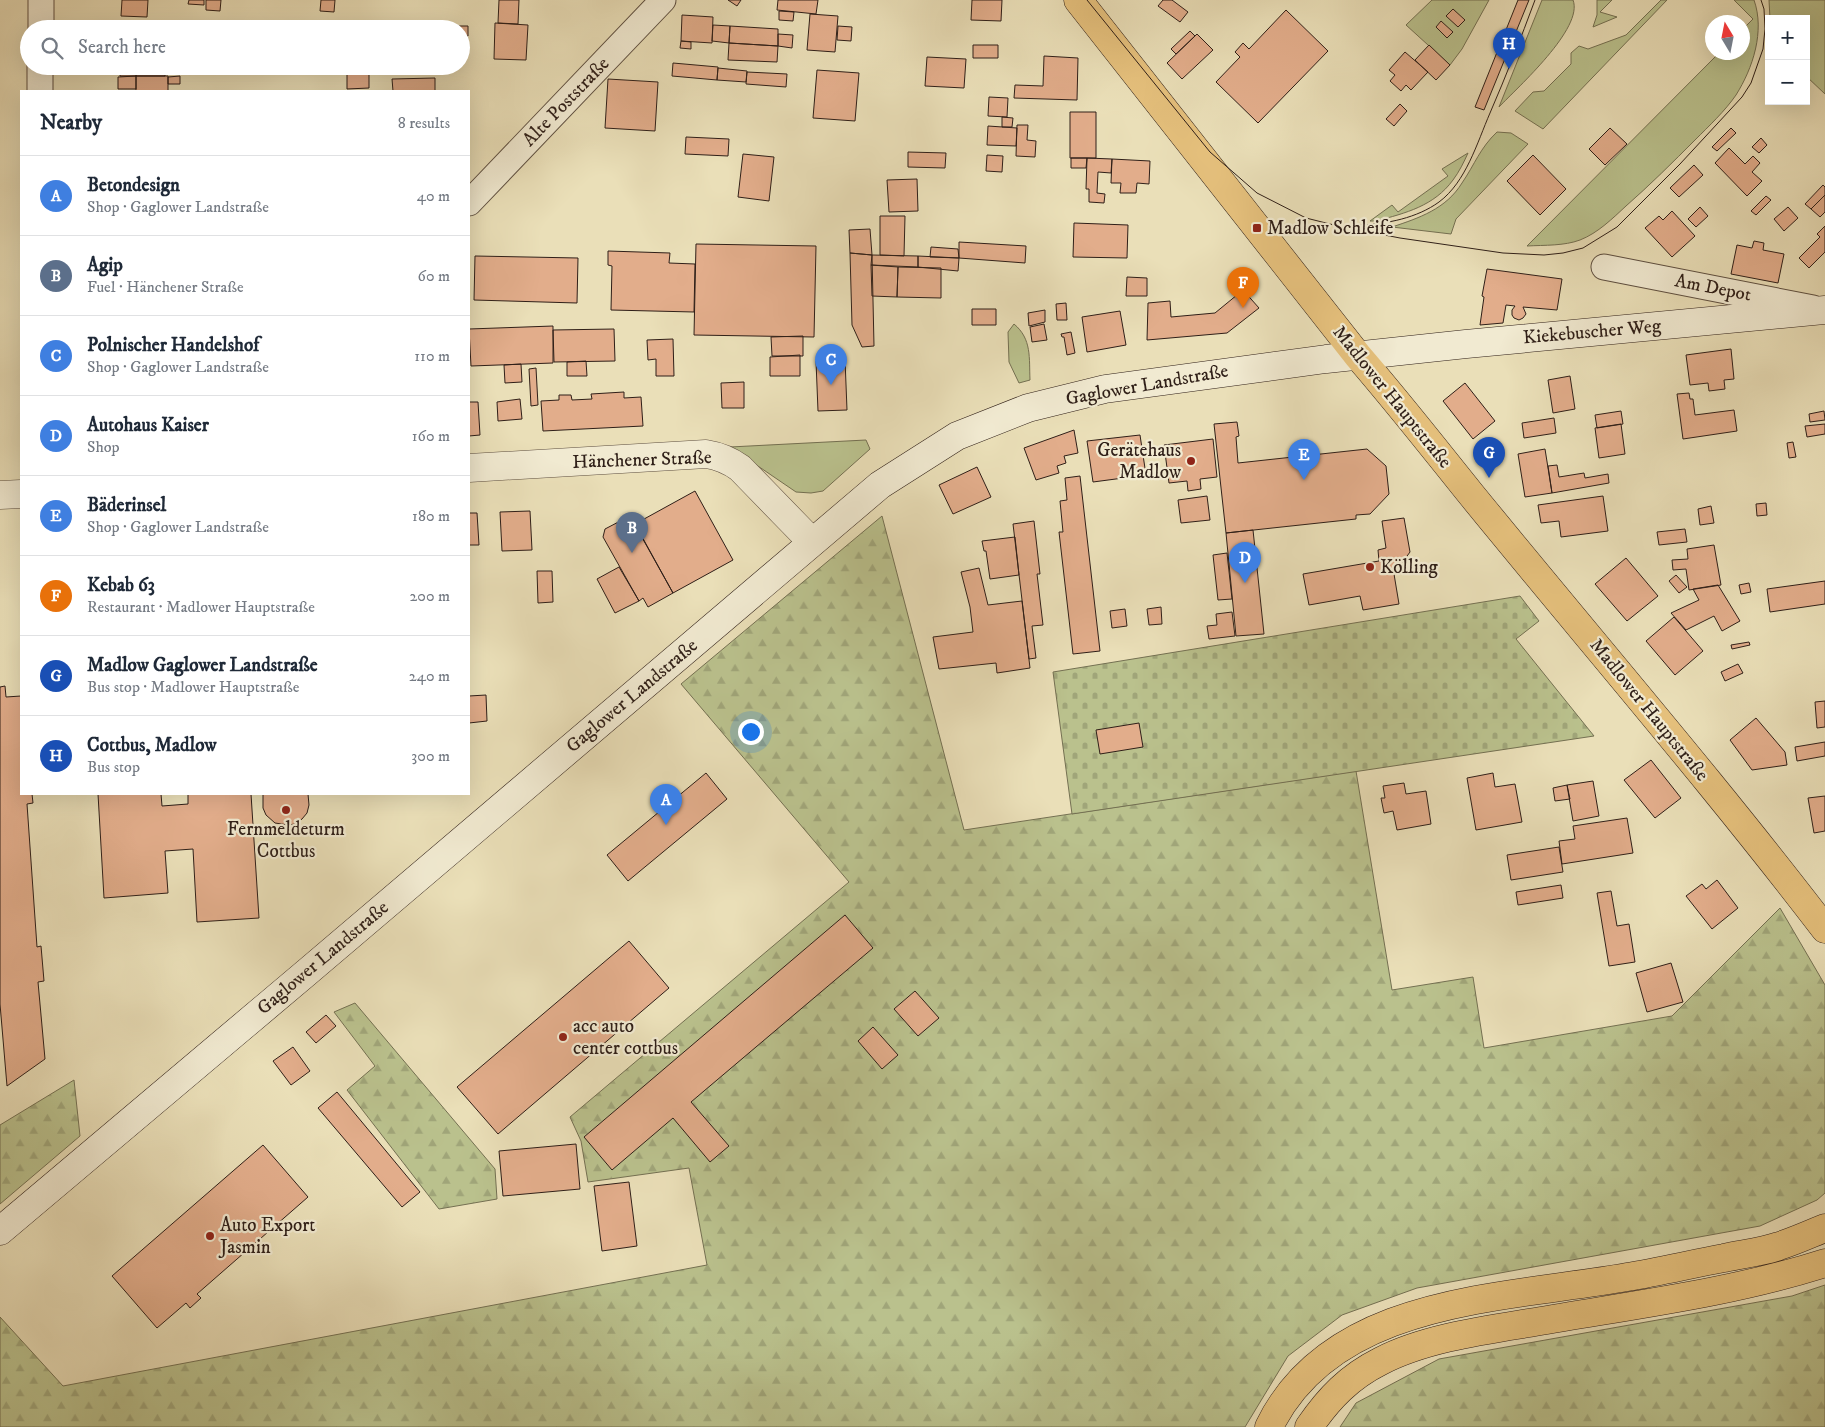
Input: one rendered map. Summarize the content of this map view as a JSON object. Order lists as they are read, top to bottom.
{
  "streets": {
    "main road": [
      "Kiekebuscher Weg",
      "Gaglower Landstraße",
      "Madlower Hauptstraße",
      "Hänchener Straße"
    ],
    "street": ["Alte Poststraße", "Am Depot"]
  },
  "crossings": [
    ["Am Depot", "Kiekebuscher Weg"],
    ["Kiekebuscher Weg", "Gaglower Landstraße"],
    ["Kiekebuscher Weg", "Madlower Hauptstraße"],
    ["Gaglower Landstraße", "Madlower Hauptstraße"],
    ["Gaglower Landstraße", "Hänchener Straße"]
  ],
  "places": {
    "transit": ["Madlow Schleife"],
    "other": [
      "Gerätehaus Madlow",
      "Kölling",
      "Fernmeldeturm Cottbus",
      "acc auto center cottbus",
      "Auto Export Jasmin"
    ]
  },
  "north": "top",
  "page": {
    "map_buttons": ["+", "−"],
    "search": "Search here",
    "pins": [
      "H",
      "F",
      "C",
      "G",
      "E",
      "B",
      "D",
      "A"
    ],
    "heading": ["Nearby", "8 results"],
    "list": [
      {
        "mark": "A",
        "name": "Betondesign",
        "note": "Shop · Gaglower Landstraße",
        "value": "40 m"
      },
      {
        "mark": "B",
        "name": "Agip",
        "note": "Fuel · Hänchener Straße",
        "value": "60 m"
      },
      {
        "mark": "C",
        "name": "Polnischer Handelshof",
        "note": "Shop · Gaglower Landstraße",
        "value": "110 m"
      },
      {
        "mark": "D",
        "name": "Autohaus Kaiser",
        "note": "Shop",
        "value": "160 m"
      },
      {
        "mark": "E",
        "name": "Bäderinsel",
        "note": "Shop · Gaglower Landstraße",
        "value": "180 m"
      },
      {
        "mark": "F",
        "name": "Kebab 63",
        "note": "Restaurant · Madlower Hauptstraße",
        "value": "200 m"
      },
      {
        "mark": "G",
        "name": "Madlow Gaglower Landstraße",
        "note": "Bus stop · Madlower Hauptstraße",
        "value": "240 m"
      },
      {
        "mark": "H",
        "name": "Cottbus, Madlow",
        "note": "Bus stop",
        "value": "300 m"
      }
    ]
  }
}
